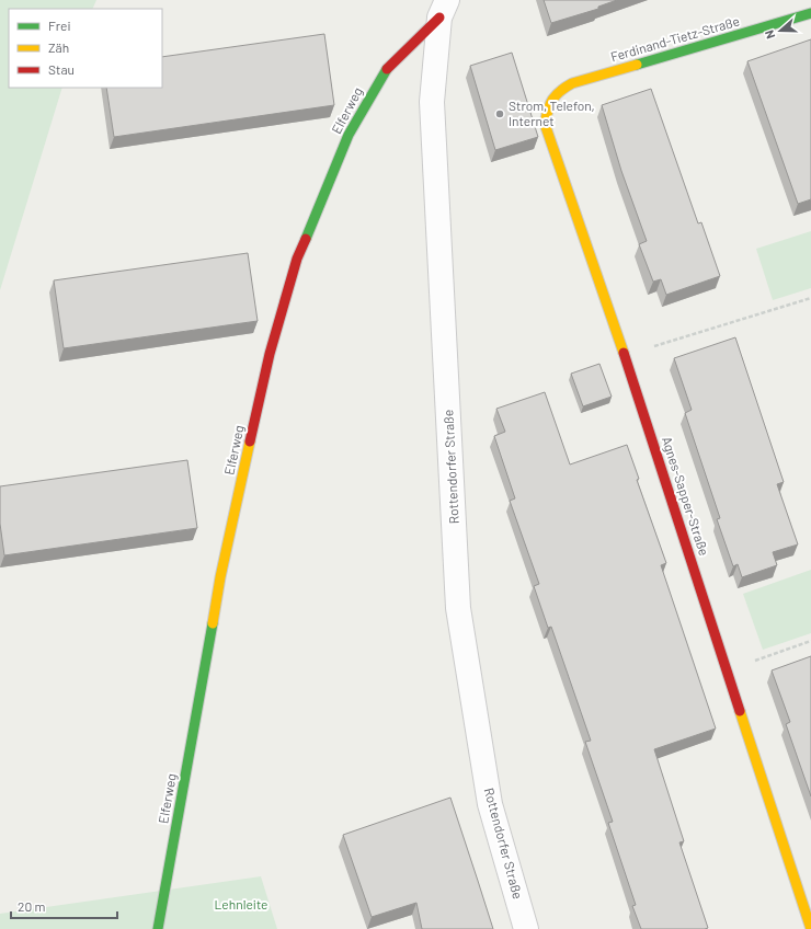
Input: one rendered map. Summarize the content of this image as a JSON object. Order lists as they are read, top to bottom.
{
  "streets": {
    "street": [
      "Ferdinand-Tietz-Straße",
      "Elferweg",
      "Rottendorfer Straße",
      "Agnes-Sapper-Straße"
    ]
  },
  "crossings": [
    ["Ferdinand-Tietz-Straße", "Agnes-Sapper-Straße"],
    ["Elferweg", "Rottendorfer Straße"]
  ],
  "parks": ["Lehnleite"],
  "places": ["Strom, Telefon, Internet"],
  "legend": ["Frei", "Zäh", "Stau"],
  "scale_bar": "20 m",
  "north": "left"
}
